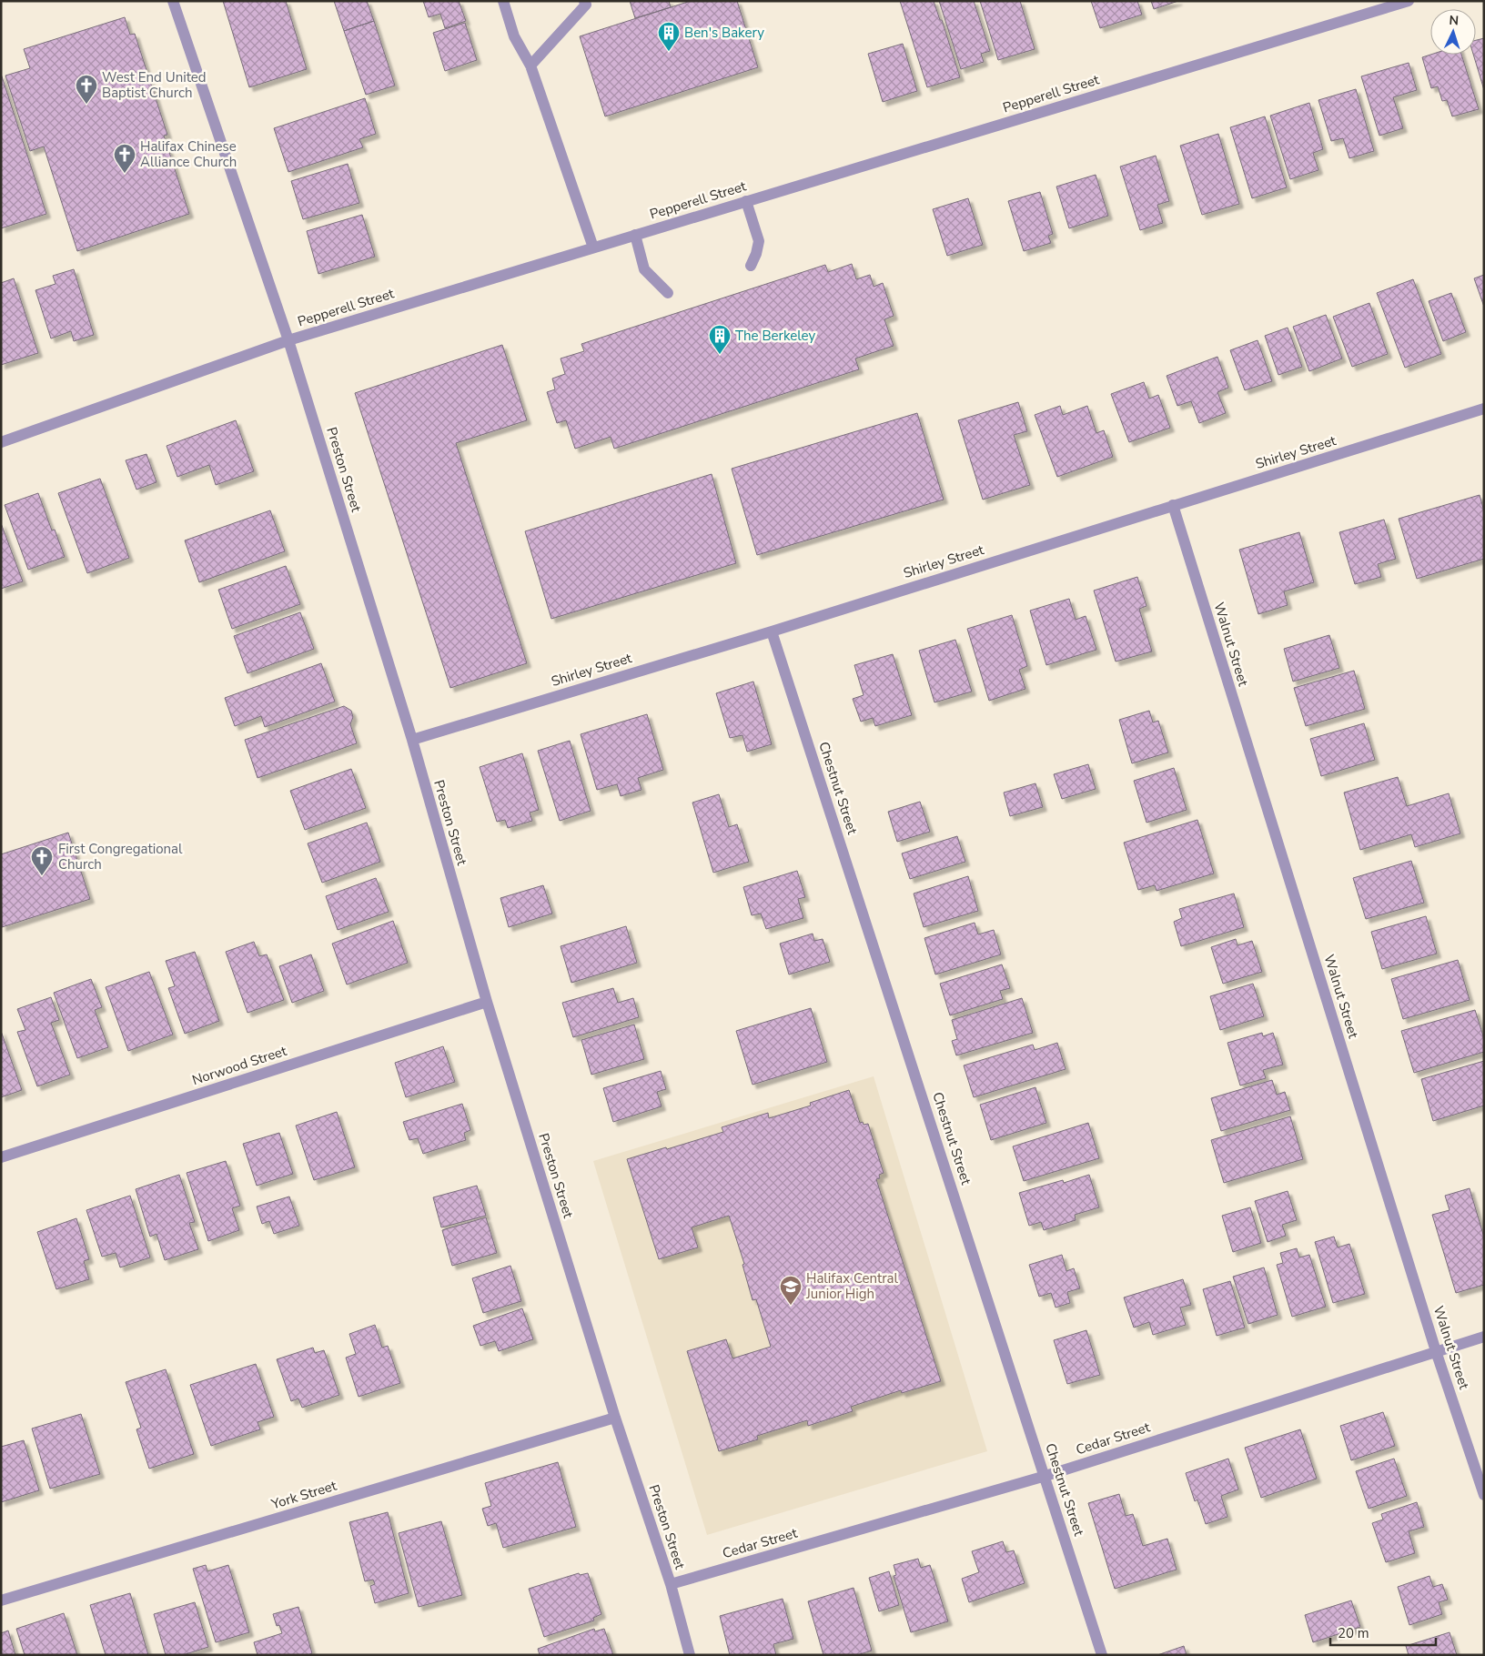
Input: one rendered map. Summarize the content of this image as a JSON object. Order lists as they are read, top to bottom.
{
  "streets": {
    "street": [
      "Pepperell Street",
      "Shirley Street",
      "Preston Street",
      "Walnut Street",
      "Chestnut Street",
      "Norwood Street",
      "Cedar Street",
      "York Street"
    ]
  },
  "crossings": [
    ["Pepperell Street", "Preston Street"],
    ["Shirley Street", "Preston Street"],
    ["Shirley Street", "Walnut Street"],
    ["Shirley Street", "Chestnut Street"],
    ["Preston Street", "Norwood Street"],
    ["Preston Street", "Cedar Street"],
    ["Preston Street", "York Street"],
    ["Walnut Street", "Cedar Street"],
    ["Chestnut Street", "Cedar Street"]
  ],
  "places": {
    "building": ["Ben's Bakery", "The Berkeley"],
    "church": ["West End United Baptist Church", "Halifax Chinese Alliance Church", "First Congregational Church"],
    "school or university": ["Halifax Central Junior High"]
  },
  "scale_bar": "20 m",
  "north": "top"
}
